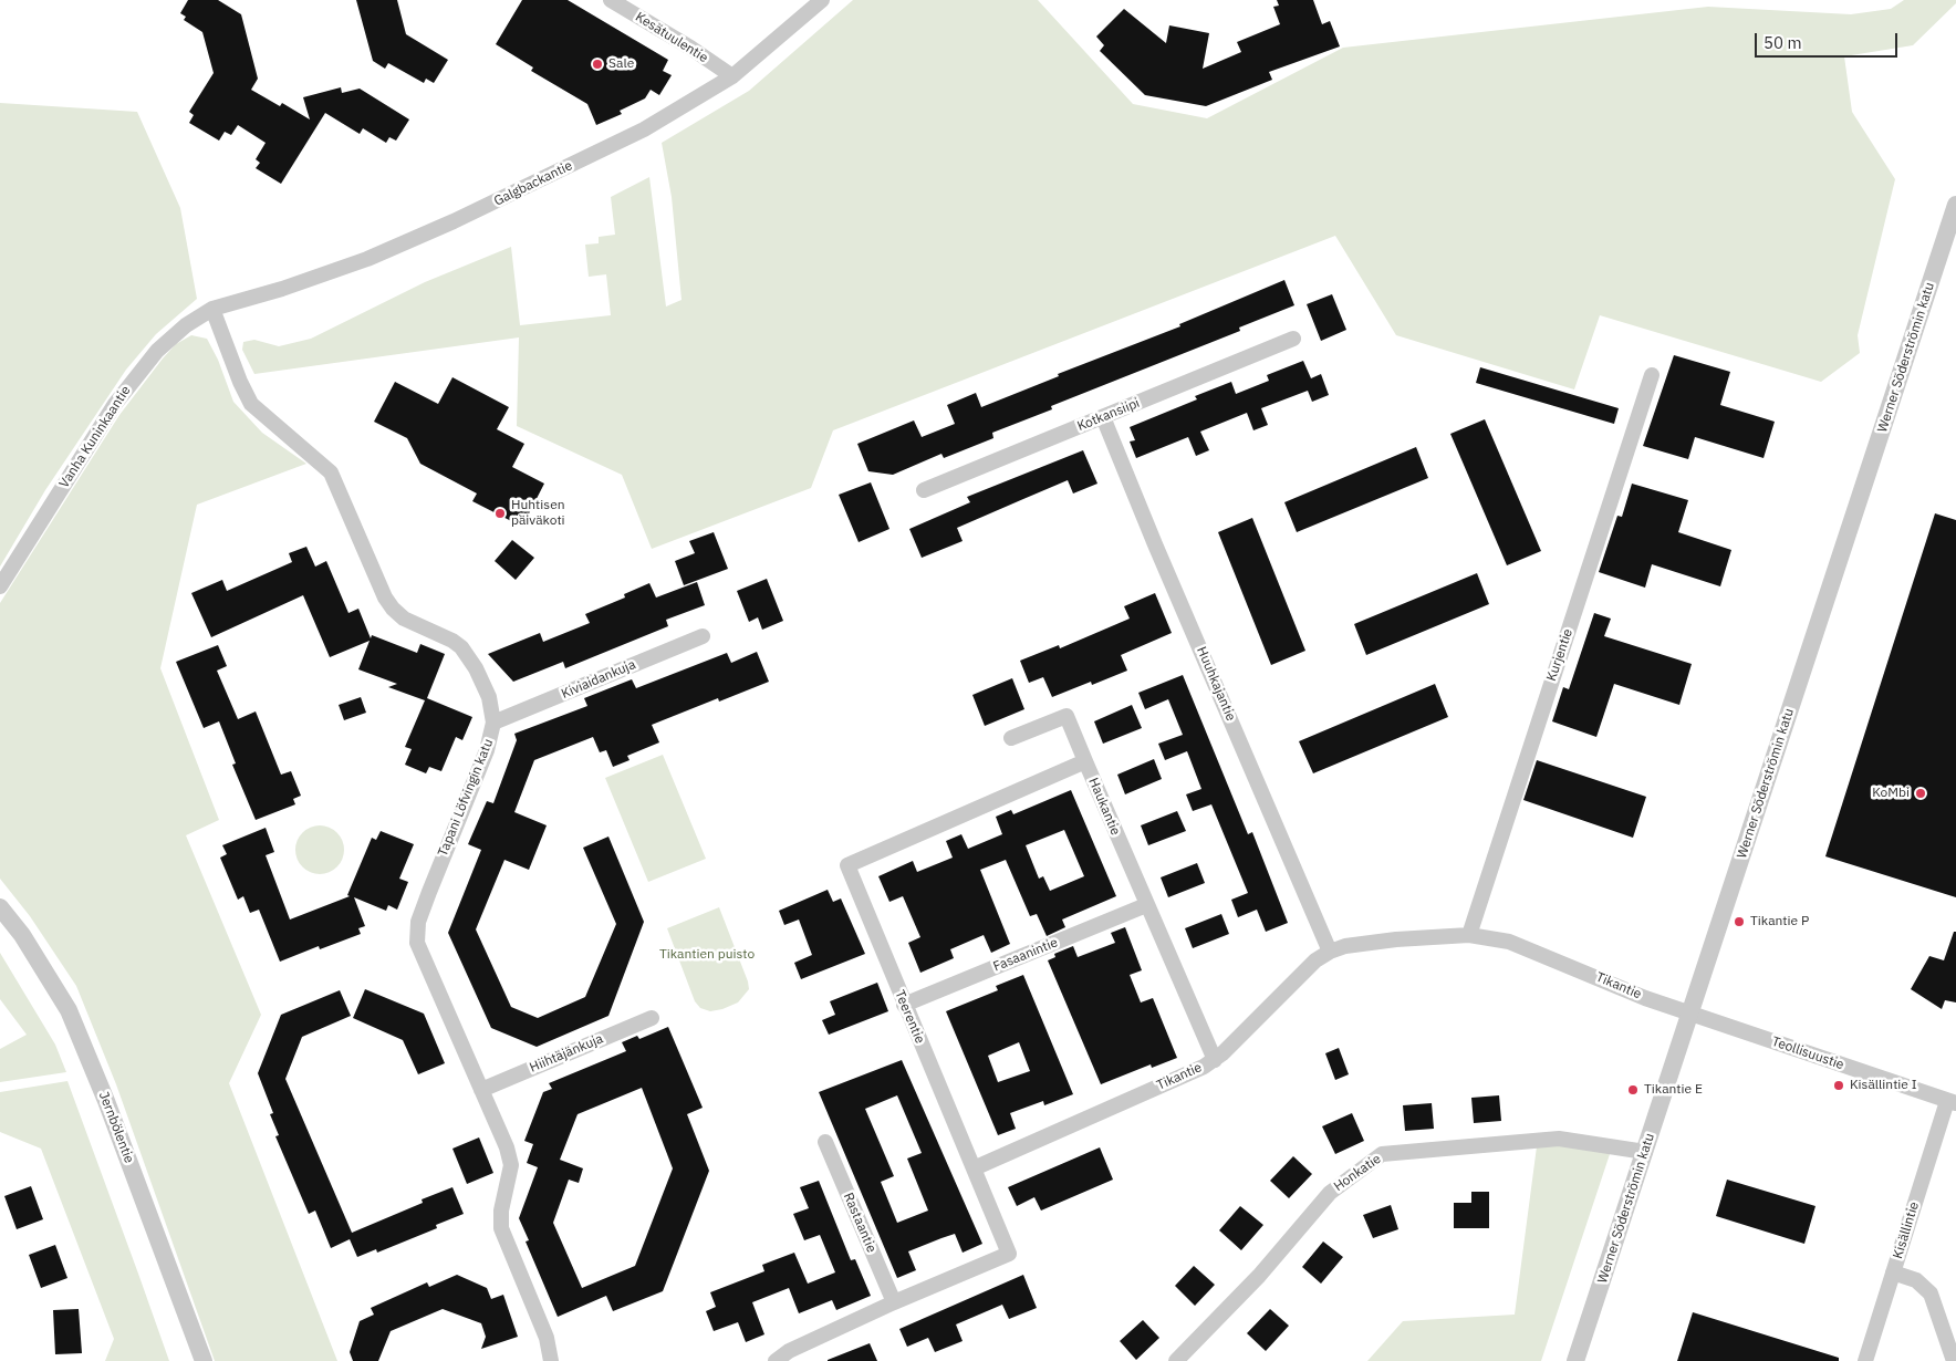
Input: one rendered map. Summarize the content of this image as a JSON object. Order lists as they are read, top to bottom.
{
  "streets": {
    "street": [
      "Kesätuulentie",
      "Galgbackantie",
      "Werner Söderströmin katu",
      "Kotkansiipi",
      "Vanha Kuninkaantie",
      "Kurjentie",
      "Kiviaidankuja",
      "Huuhkajantie",
      "Tapani Löfvingin katu",
      "Haukantie",
      "Fasaanintie",
      "Tikantie",
      "Teerentie",
      "Hiihtäjänkuja",
      "Teollisuustie",
      "Jernbölentie",
      "Honkatie",
      "Rastaantie",
      "Kisällintie"
    ]
  },
  "crossings": [
    ["Kesätuulentie", "Galgbackantie"],
    ["Galgbackantie", "Vanha Kuninkaantie"],
    ["Galgbackantie", "Tapani Löfvingin katu"],
    ["Werner Söderströmin katu", "Tikantie"],
    ["Werner Söderströmin katu", "Teollisuustie"],
    ["Werner Söderströmin katu", "Honkatie"],
    ["Kotkansiipi", "Huuhkajantie"],
    ["Vanha Kuninkaantie", "Tapani Löfvingin katu"],
    ["Kurjentie", "Tikantie"],
    ["Kiviaidankuja", "Tapani Löfvingin katu"],
    ["Huuhkajantie", "Tikantie"],
    ["Tapani Löfvingin katu", "Hiihtäjänkuja"],
    ["Haukantie", "Fasaanintie"],
    ["Haukantie", "Tikantie"],
    ["Haukantie", "Teerentie"],
    ["Fasaanintie", "Teerentie"],
    ["Tikantie", "Teerentie"],
    ["Tikantie", "Teollisuustie"],
    ["Teollisuustie", "Kisällintie"]
  ],
  "parks": ["Tikantien puisto"],
  "places": [
    "Sale",
    "Huhtisen päiväkoti",
    "KoMbi",
    "Tikantie P",
    "Kisällintie I",
    "Tikantie E"
  ],
  "scale_bar": "50 m"
}
